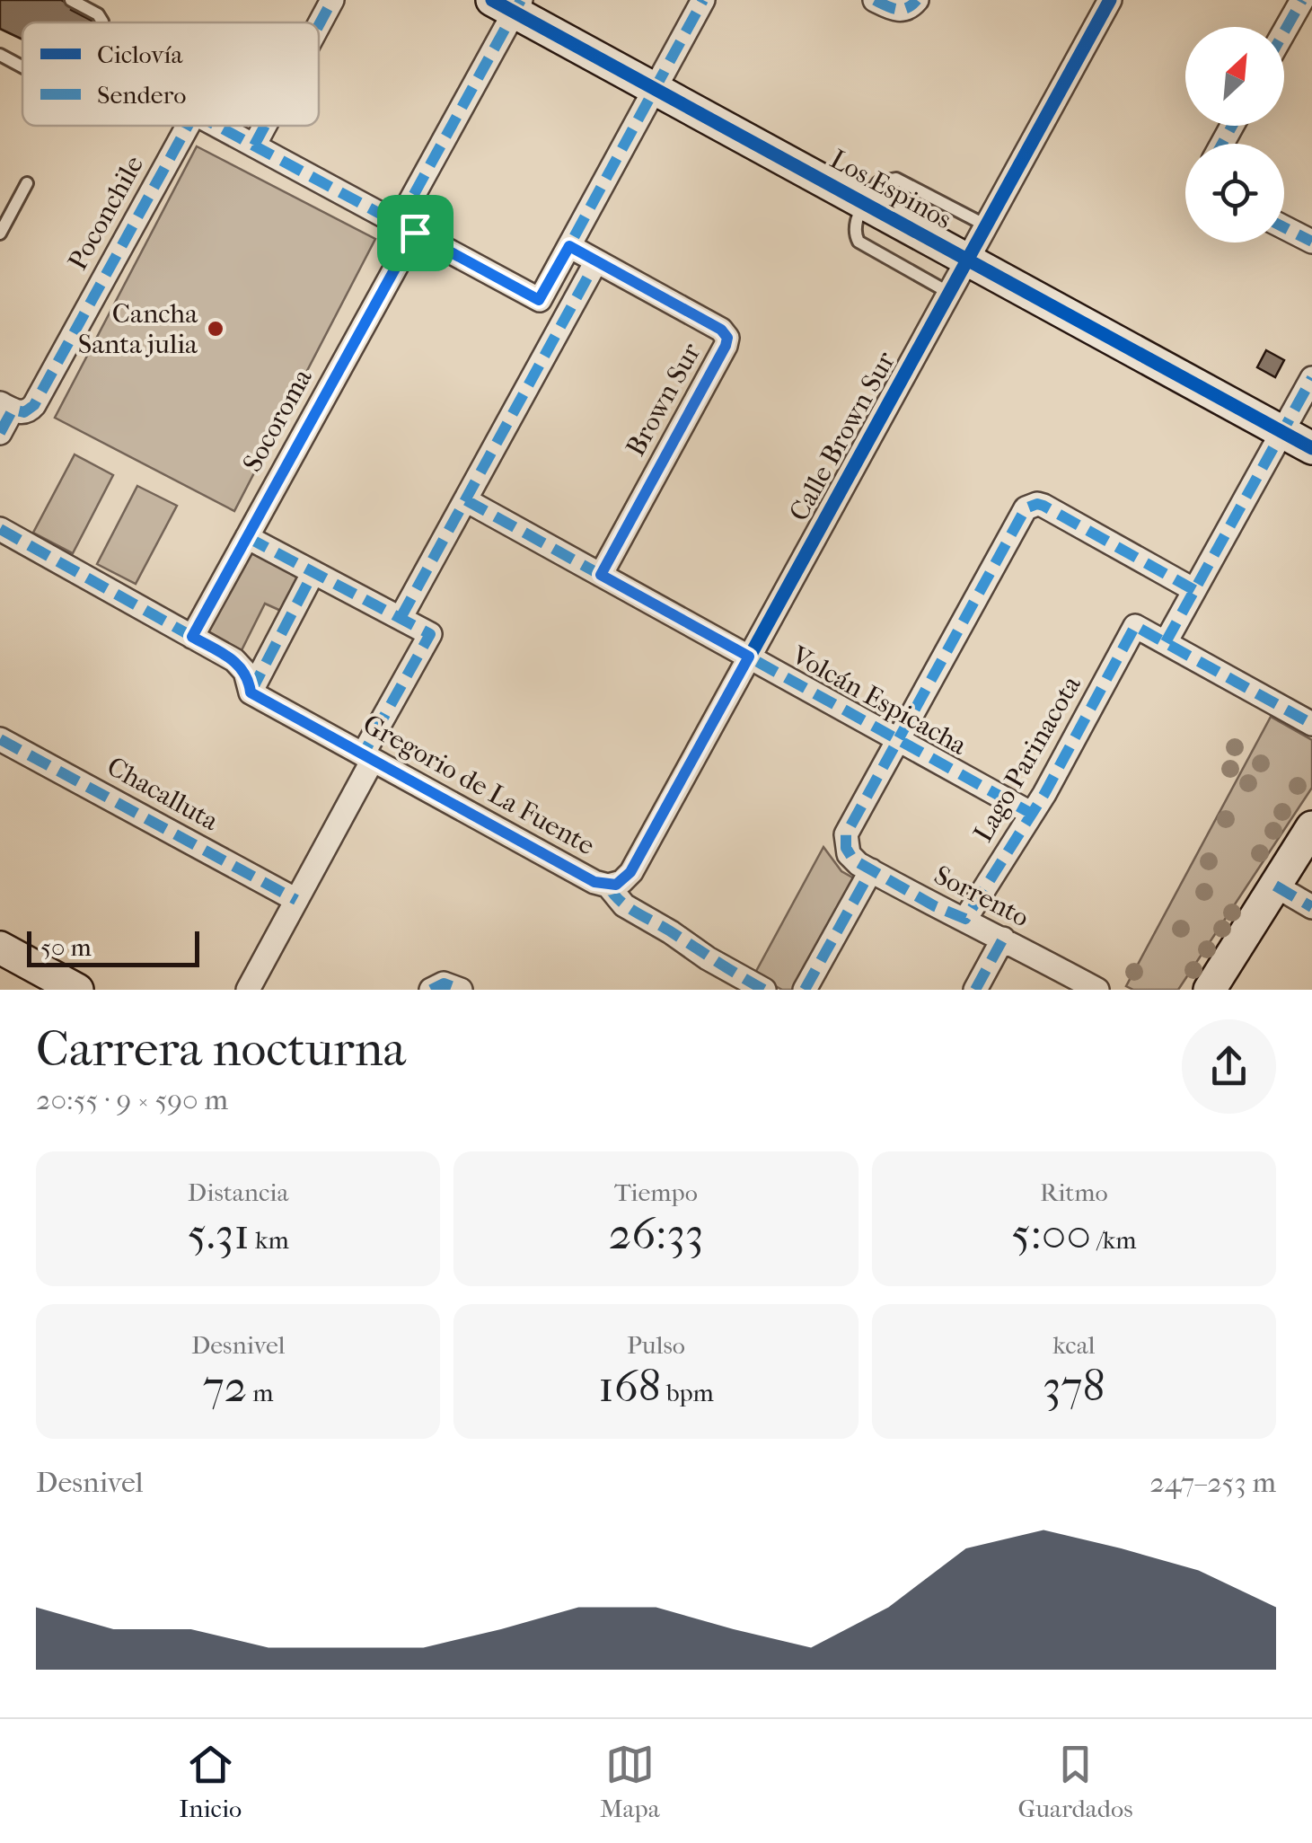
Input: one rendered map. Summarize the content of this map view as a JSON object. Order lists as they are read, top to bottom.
{
  "streets": {
    "street": [
      "Los Espinos",
      "Poconchile",
      "Brown Sur",
      "Socoroma",
      "Calle Brown Sur",
      "Volcán Espicacha",
      "Lago Parinacota",
      "Gregorio de La Fuente",
      "Chacalluta",
      "Sorrento"
    ]
  },
  "crossings": [
    ["Los Espinos", "Socoroma"],
    ["Los Espinos", "Calle Brown Sur"],
    ["Brown Sur", "Volcán Espicacha"],
    ["Socoroma", "Gregorio de La Fuente"],
    ["Calle Brown Sur", "Volcán Espicacha"],
    ["Calle Brown Sur", "Gregorio de La Fuente"],
    ["Volcán Espicacha", "Lago Parinacota"],
    ["Volcán Espicacha", "Sorrento"],
    ["Lago Parinacota", "Sorrento"]
  ],
  "places": ["Cancha Santa julia"],
  "legend": ["Ciclovía", "Sendero"],
  "scale_bar": "50 m",
  "north": "top right",
  "page": {
    "scale": "50 m",
    "heading": ["Carrera nocturna", "20:55 · 9 × 590 m"],
    "stats": [
      ["Distancia", "5.31 km"],
      ["Tiempo", "26:33"],
      ["Ritmo", "5:00 /km"],
      ["Desnivel", "72 m"],
      ["Pulso", "168 bpm"],
      ["kcal", "378"]
    ],
    "chart": ["Desnivel", "247–253 m"],
    "tabs": ["Inicio", "Mapa", "Guardados"]
  }
}
